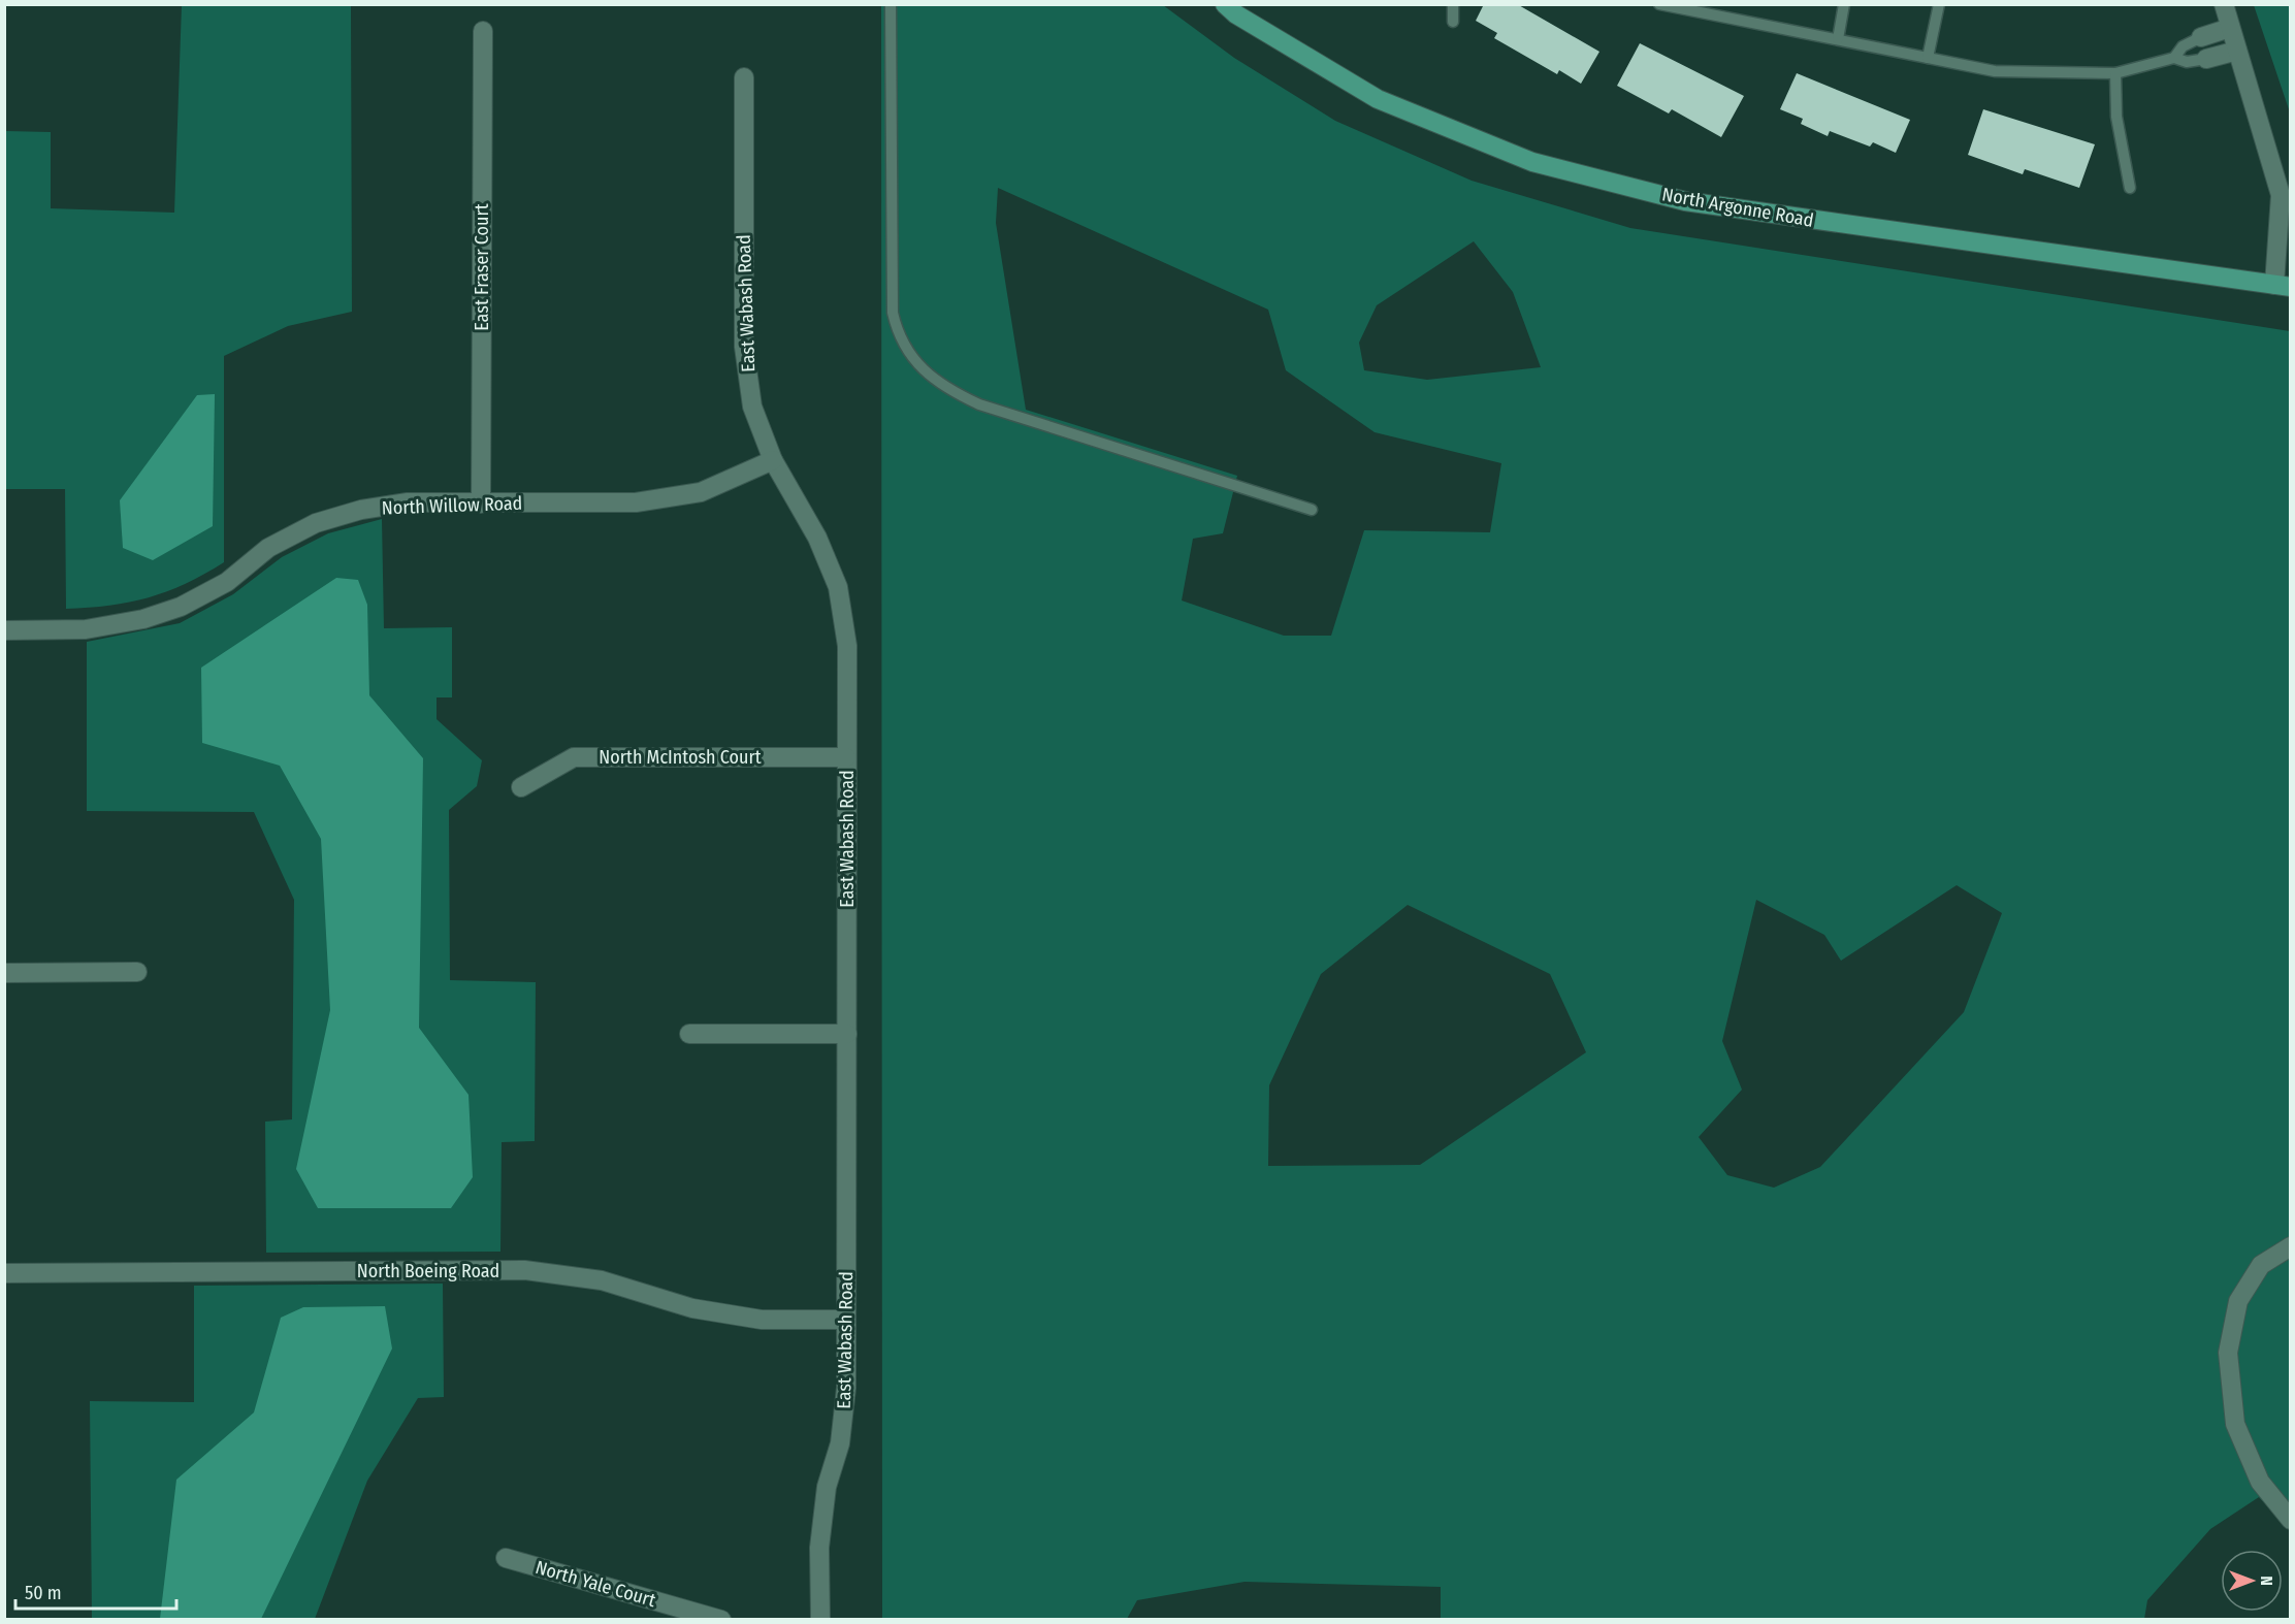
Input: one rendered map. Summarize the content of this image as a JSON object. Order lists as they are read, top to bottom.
{
  "streets": {
    "main road": ["North Argonne Road"],
    "street": [
      "East Fraser Court",
      "East Wabash Road",
      "North Willow Road",
      "North McIntosh Court",
      "North Boeing Road",
      "North Yale Court"
    ]
  },
  "crossings": [
    ["East Fraser Court", "North Willow Road"],
    ["East Wabash Road", "North Willow Road"],
    ["East Wabash Road", "North McIntosh Court"],
    ["East Wabash Road", "North Boeing Road"]
  ],
  "scale_bar": "50 m",
  "north": "right"
}
